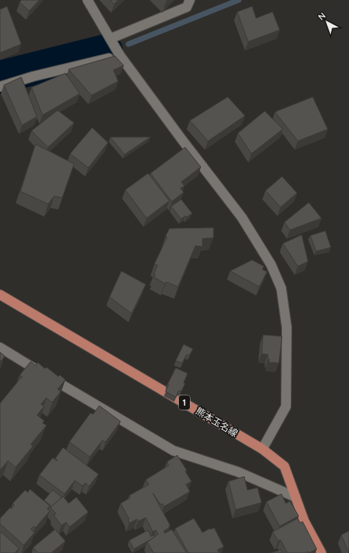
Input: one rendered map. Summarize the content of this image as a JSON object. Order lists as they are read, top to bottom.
{
  "streets": {
    "main road": ["1", "熊本玉名線"]
  },
  "north": "top left"
}
